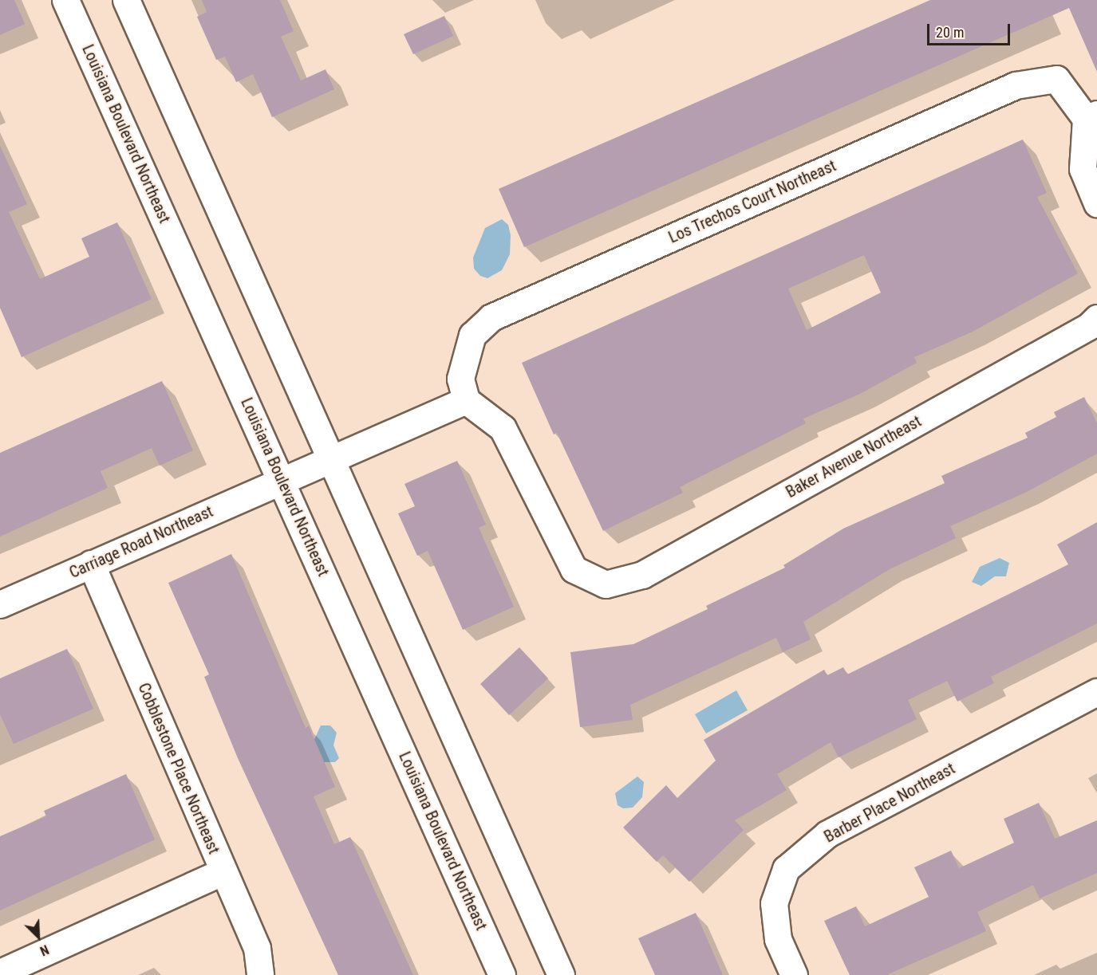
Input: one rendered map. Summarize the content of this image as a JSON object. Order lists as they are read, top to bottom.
{
  "streets": {
    "street": [
      "Louisiana Boulevard Northeast",
      "Los Trechos Court Northeast",
      "Baker Avenue Northeast",
      "Carriage Road Northeast",
      "Cobblestone Place Northeast",
      "Barber Place Northeast"
    ]
  },
  "crossings": [
    ["Louisiana Boulevard Northeast", "Carriage Road Northeast"],
    ["Los Trechos Court Northeast", "Baker Avenue Northeast"],
    ["Carriage Road Northeast", "Cobblestone Place Northeast"]
  ],
  "scale_bar": "20 m",
  "north": "bottom right"
}
